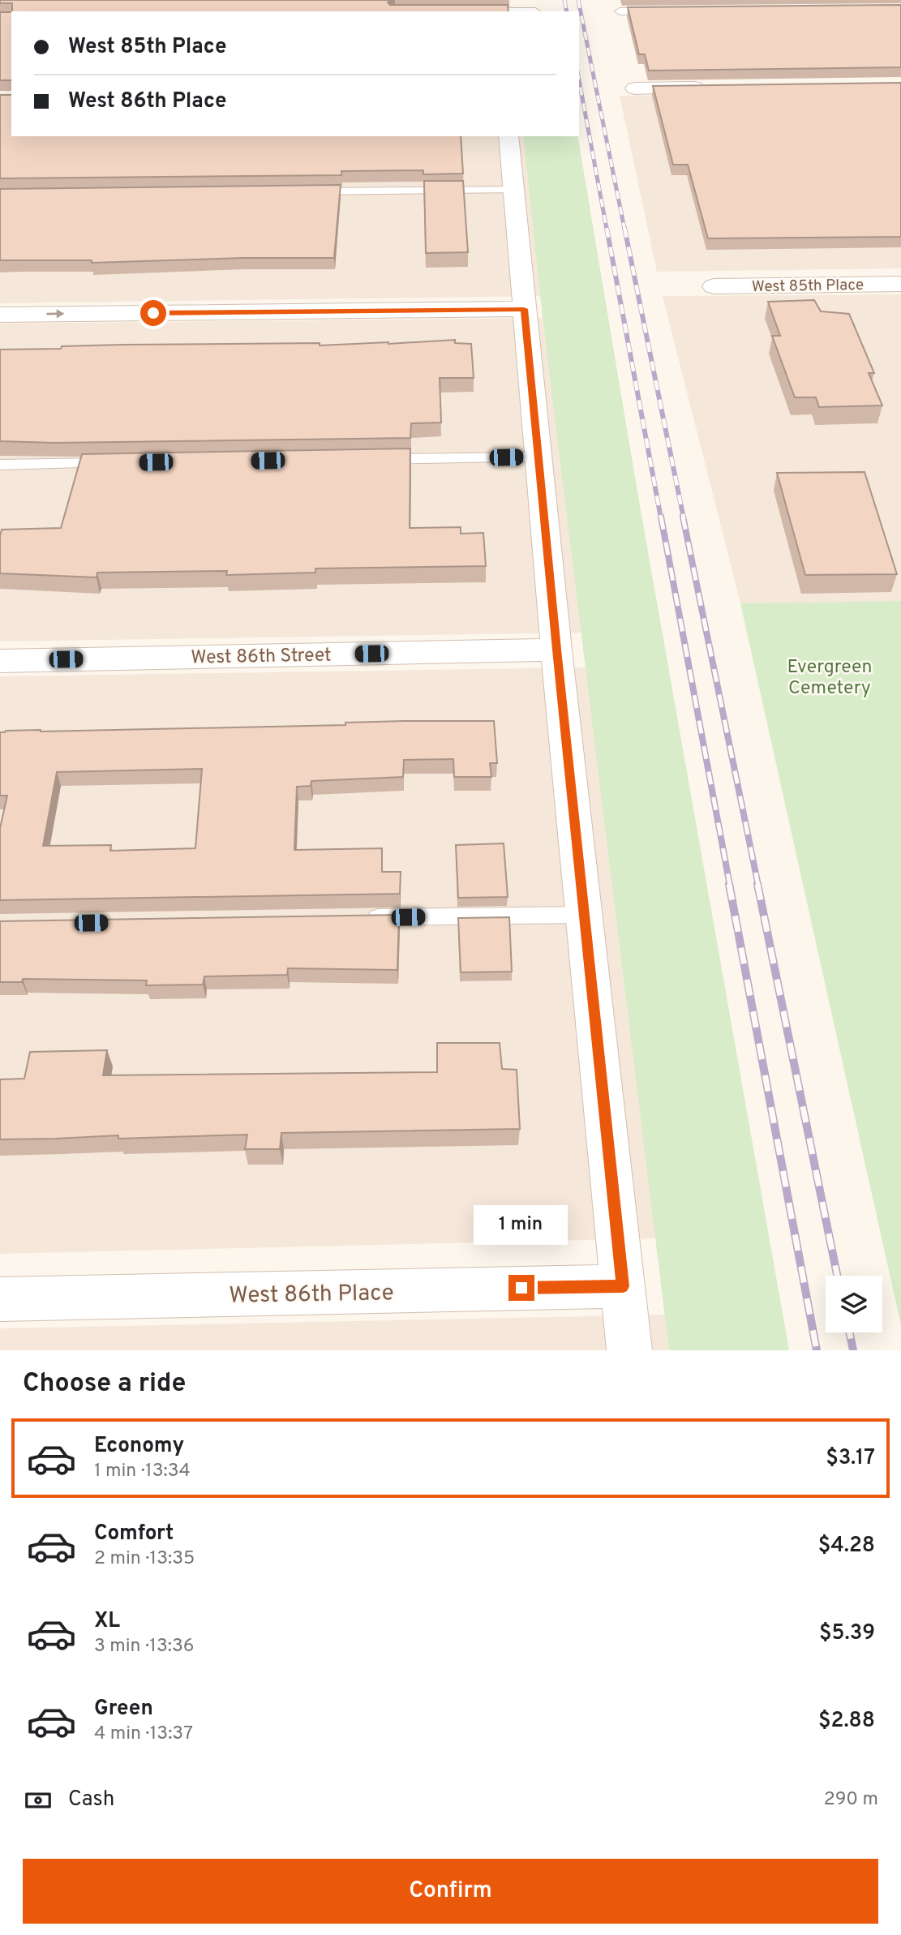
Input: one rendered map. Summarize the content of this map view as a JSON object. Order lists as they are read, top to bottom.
{
  "streets": {
    "street": ["West 85th Place", "West 86th Street", "West 86th Place"]
  },
  "parks": ["Evergreen Cemetery"],
  "page": {
    "banner": ["West 85th Place", "West 86th Place"],
    "bubble": "1 min",
    "heading": "Choose a ride",
    "list": [
      {
        "name": "Economy",
        "note": "1 min · 13:34",
        "value": "$3.17"
      },
      {
        "name": "Comfort",
        "note": "2 min · 13:35",
        "value": "$4.28"
      },
      {
        "name": "XL",
        "note": "3 min · 13:36",
        "value": "$5.39"
      },
      {
        "name": "Green",
        "note": "4 min · 13:37",
        "value": "$2.88"
      }
    ],
    "pay": ["Cash", "290 m"],
    "buttons": "Confirm"
  }
}
